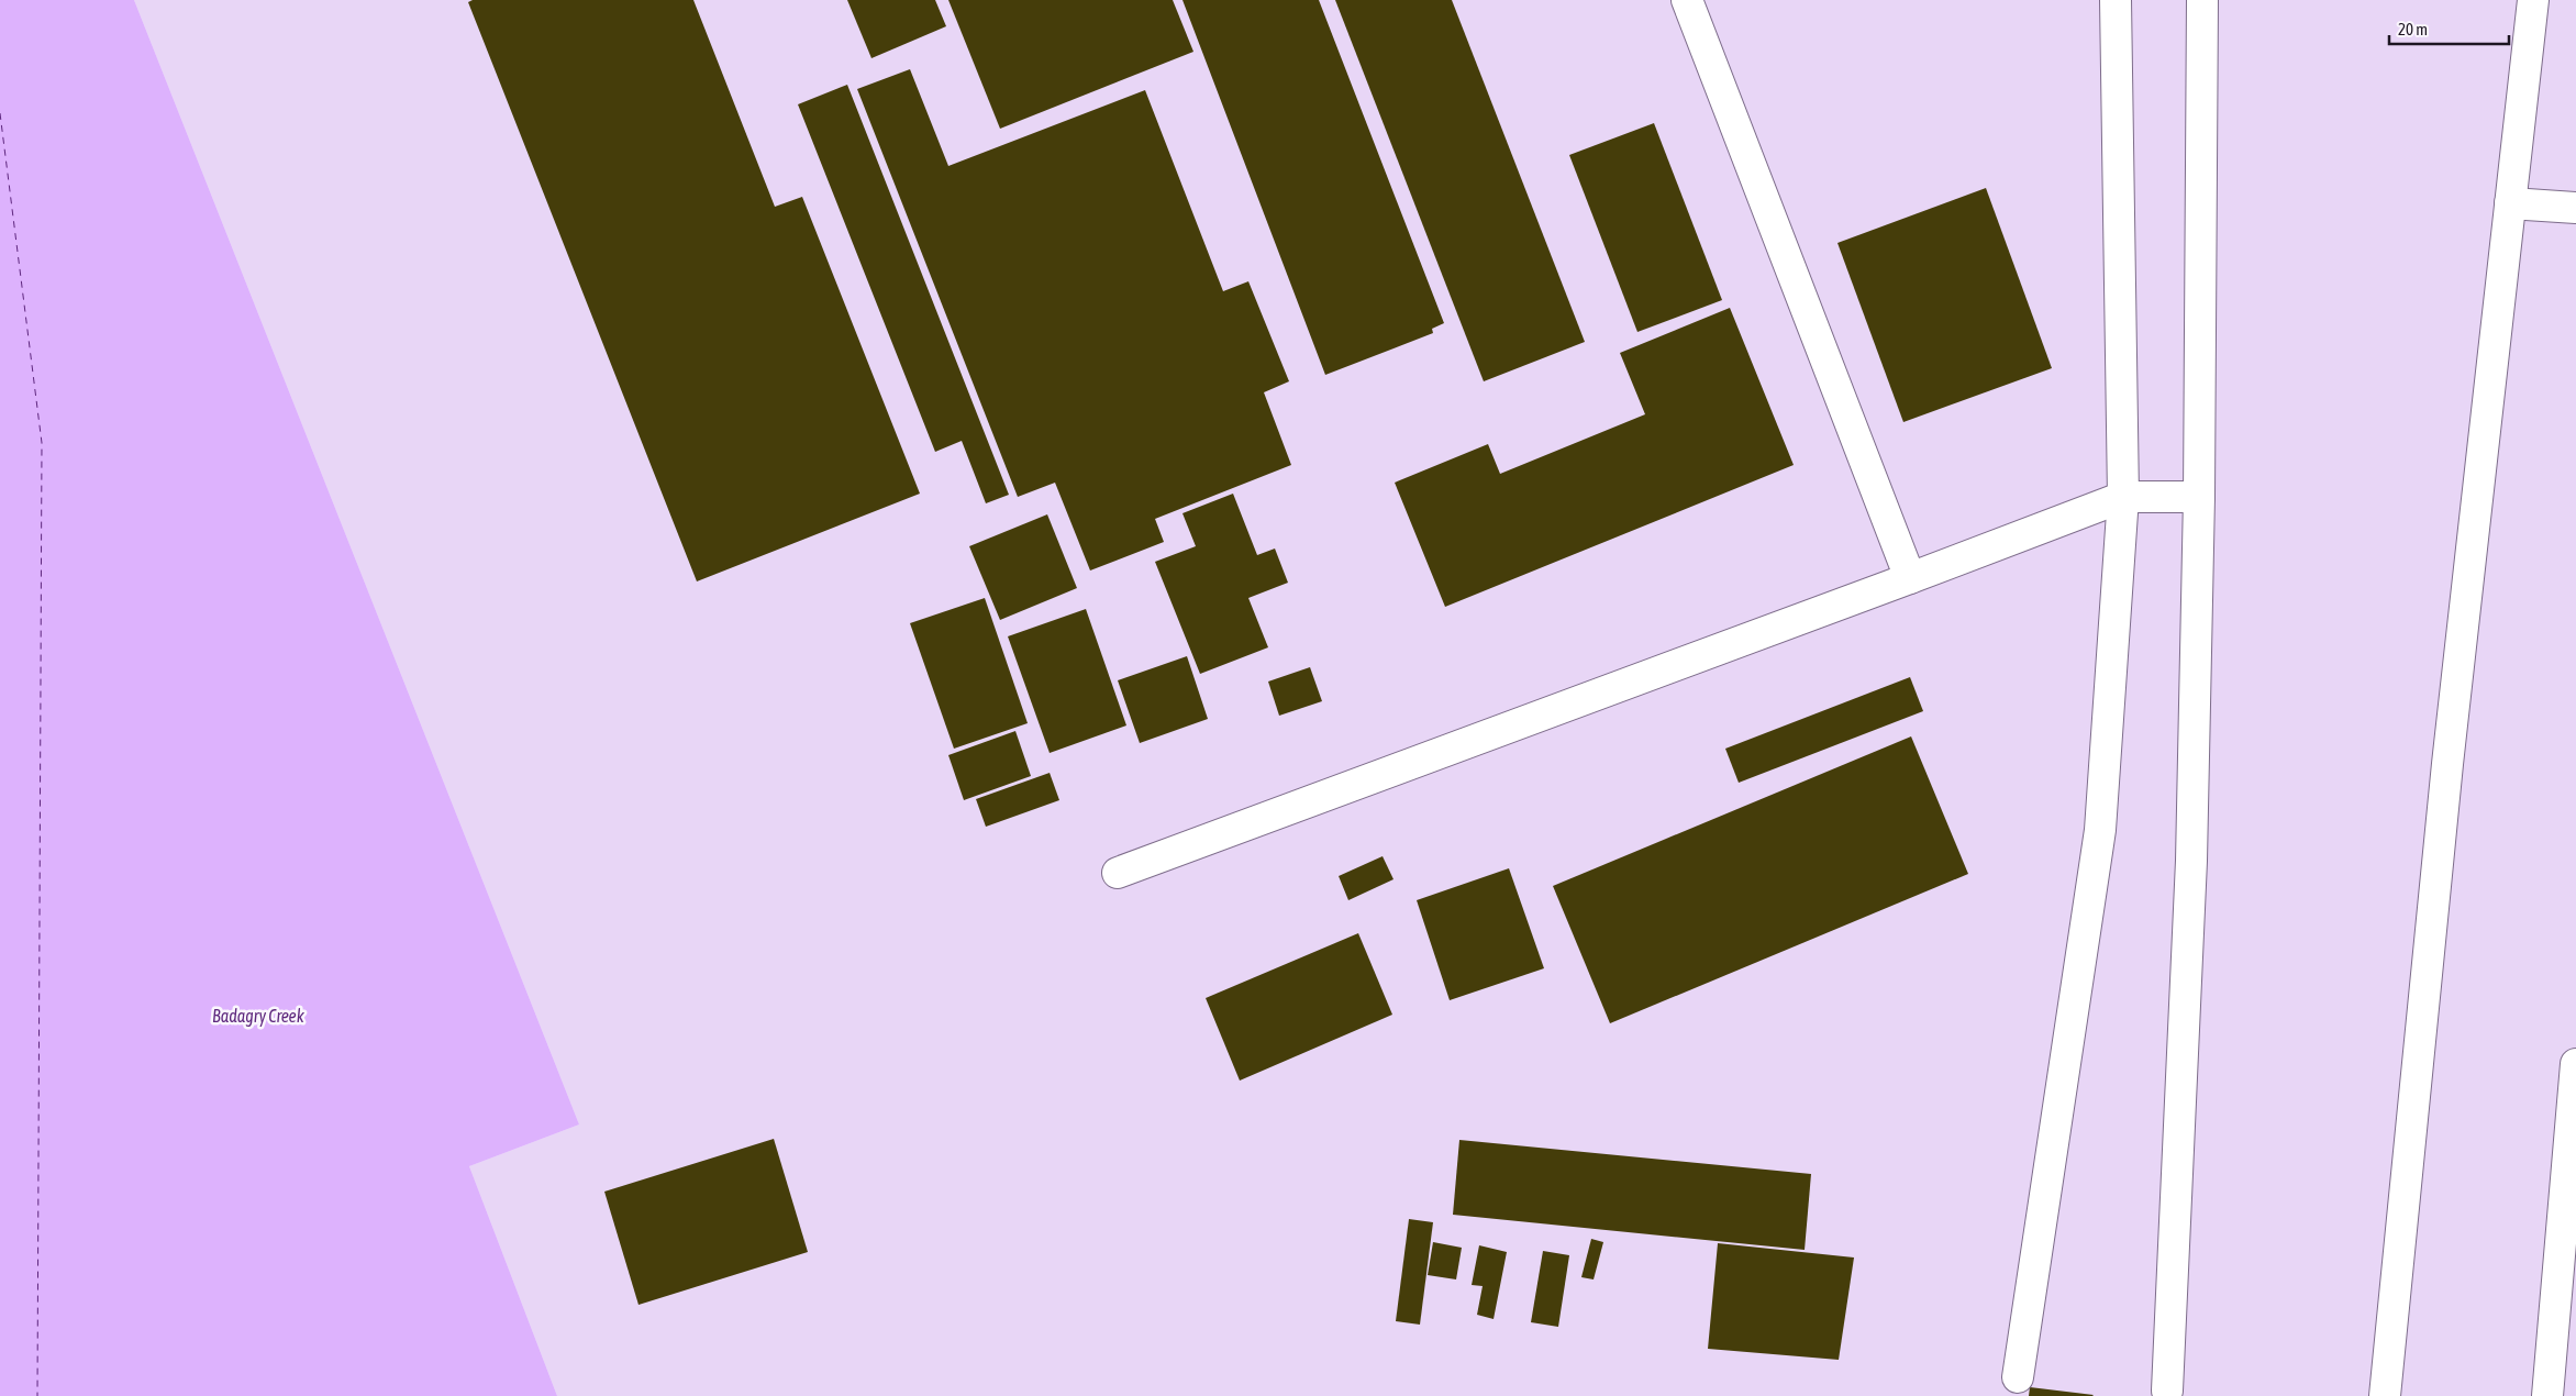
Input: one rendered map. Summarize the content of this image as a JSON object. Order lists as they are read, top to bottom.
{
  "water": ["Badagry Creek"],
  "scale_bar": "20 m"
}
